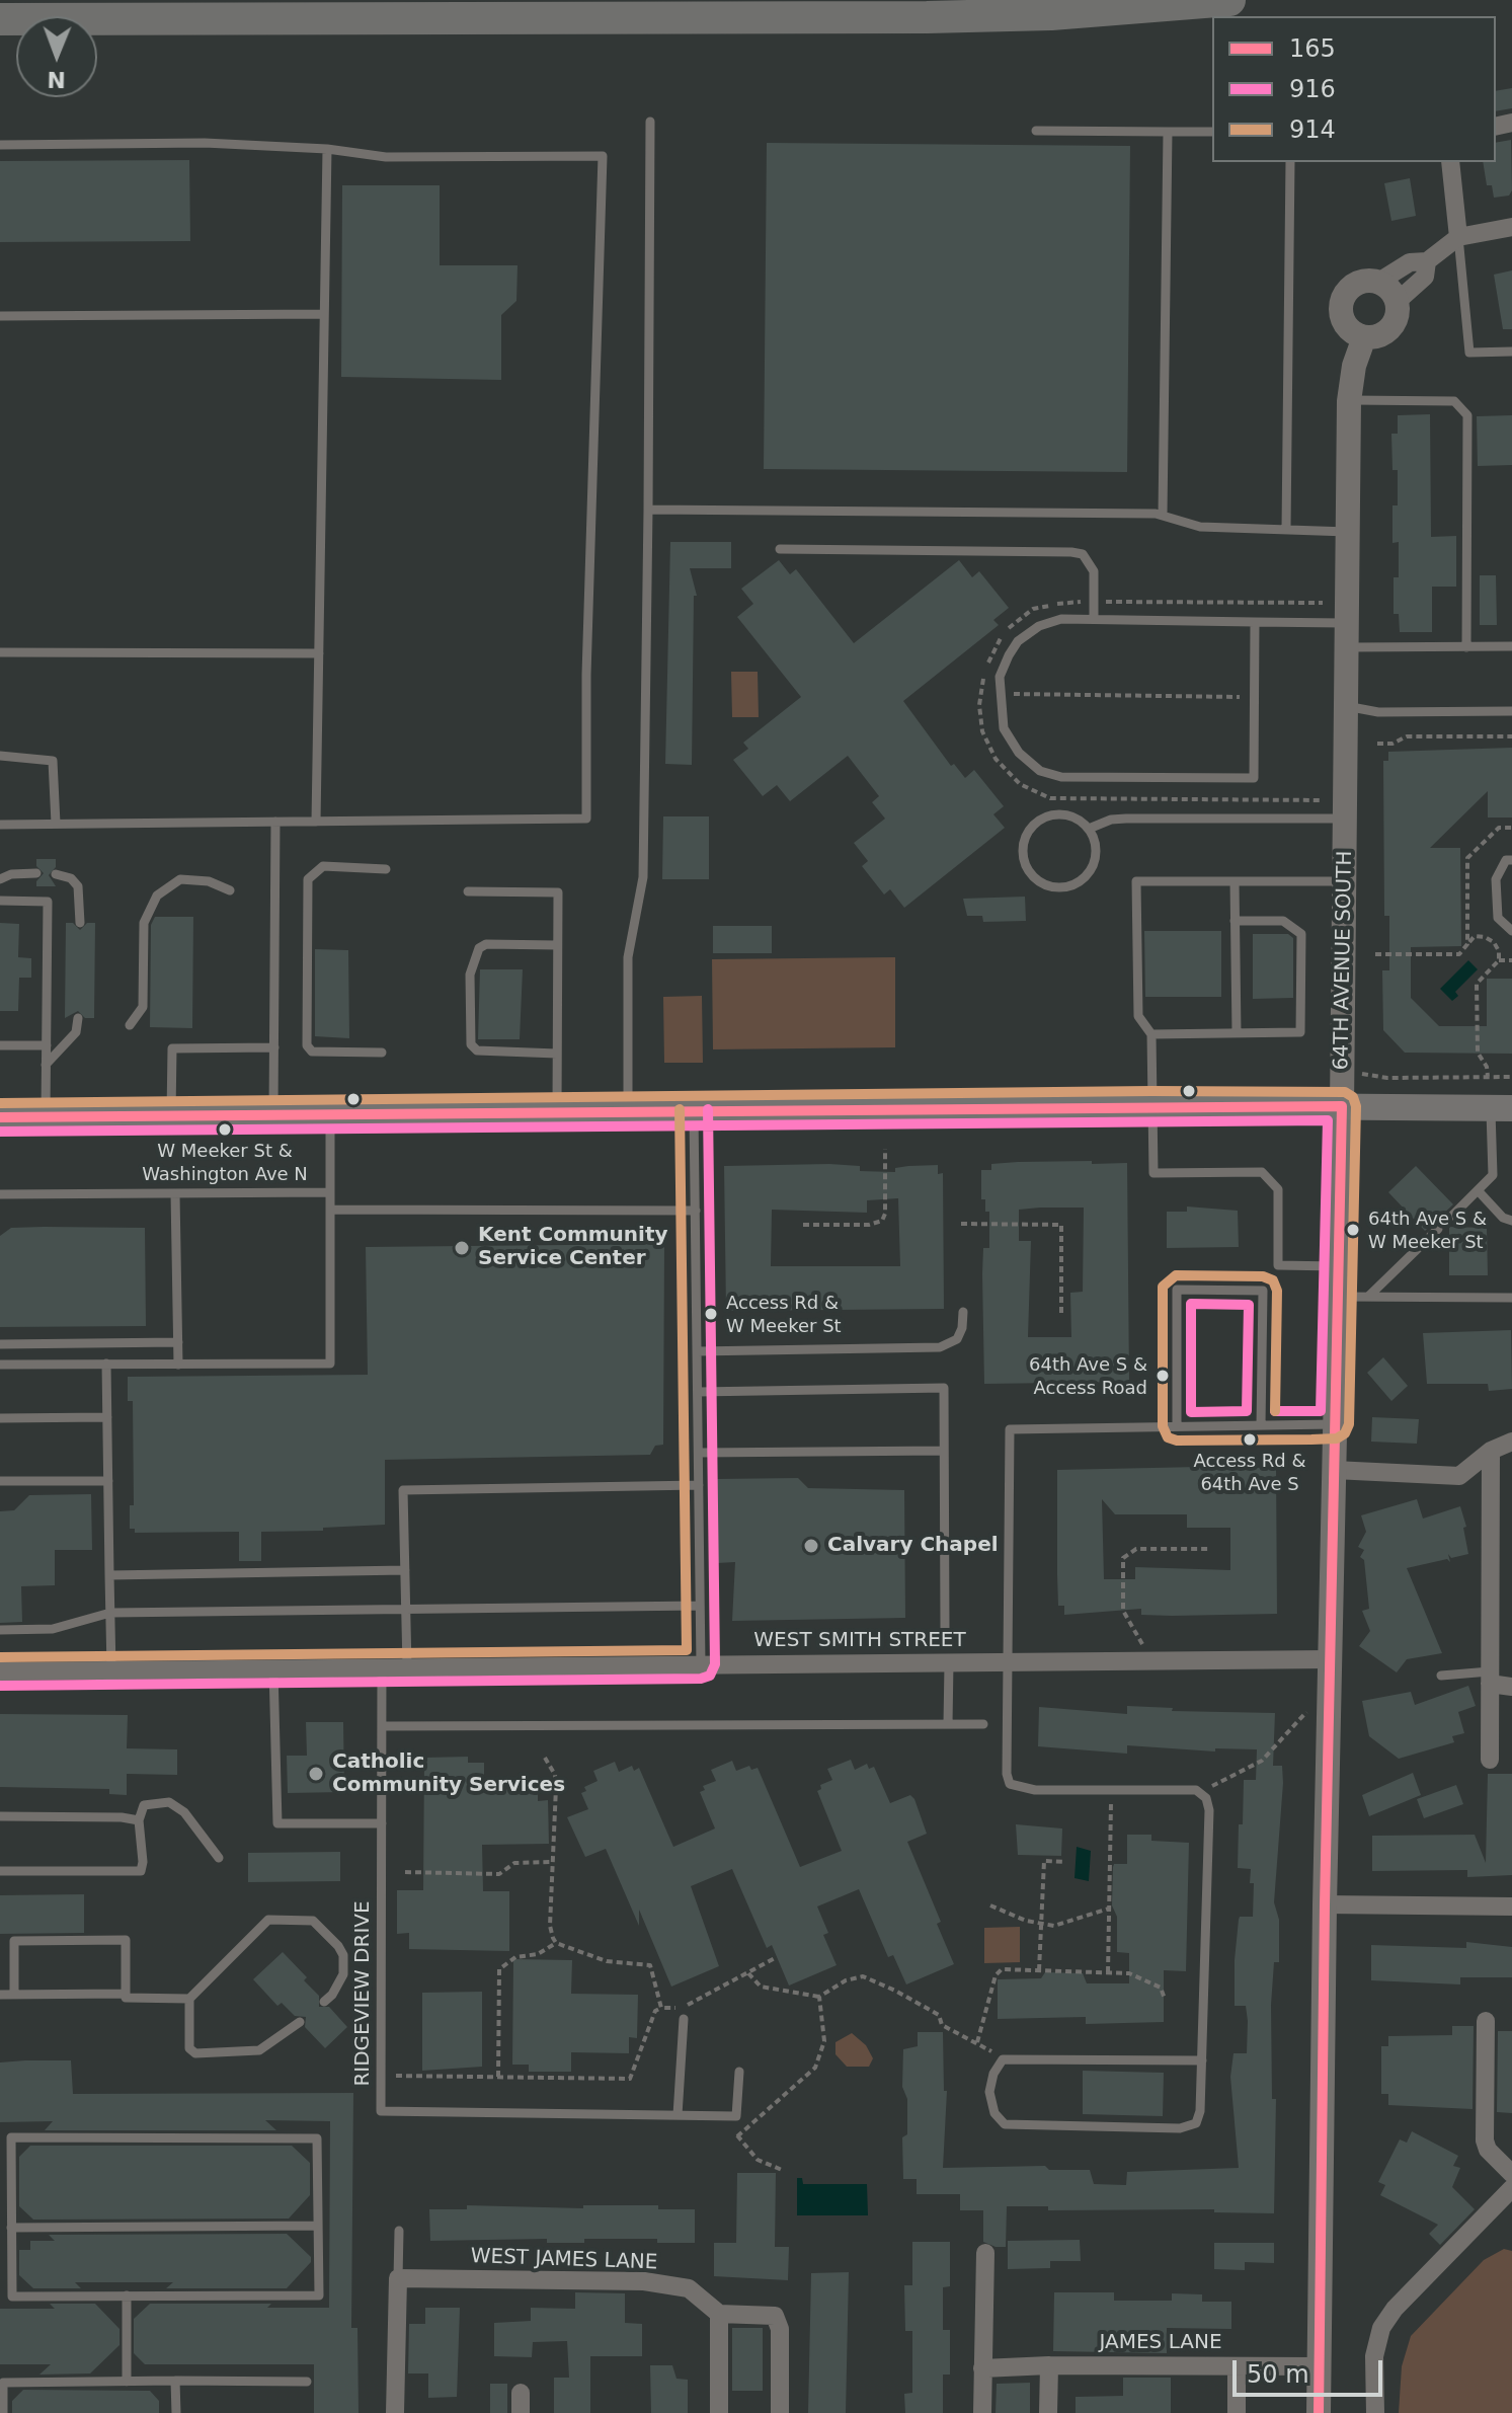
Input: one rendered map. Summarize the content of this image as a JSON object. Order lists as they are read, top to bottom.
{
  "streets": {
    "street": [
      "64TH AVENUE SOUTH",
      "WEST SMITH STREET",
      "WEST JAMES LANE",
      "JAMES LANE"
    ],
    "lane": ["RIDGEVIEW DRIVE"]
  },
  "crossings": [
    ["64TH AVENUE SOUTH", "WEST SMITH STREET"],
    ["64TH AVENUE SOUTH", "JAMES LANE"],
    ["WEST SMITH STREET", "RIDGEVIEW DRIVE"]
  ],
  "places": [
    "W Meeker St & Washington Ave N",
    "64th Ave S & W Meeker St",
    "Kent Community Service Center",
    "Access Rd & W Meeker St",
    "64th Ave S & Access Road",
    "Access Rd & 64th Ave S",
    "Calvary Chapel",
    "Catholic Community Services"
  ],
  "lines": ["transit line 914", "transit line 165", "transit line 916"],
  "legend": ["165", "916", "914"],
  "scale_bar": "50 m",
  "north": "bottom"
}
